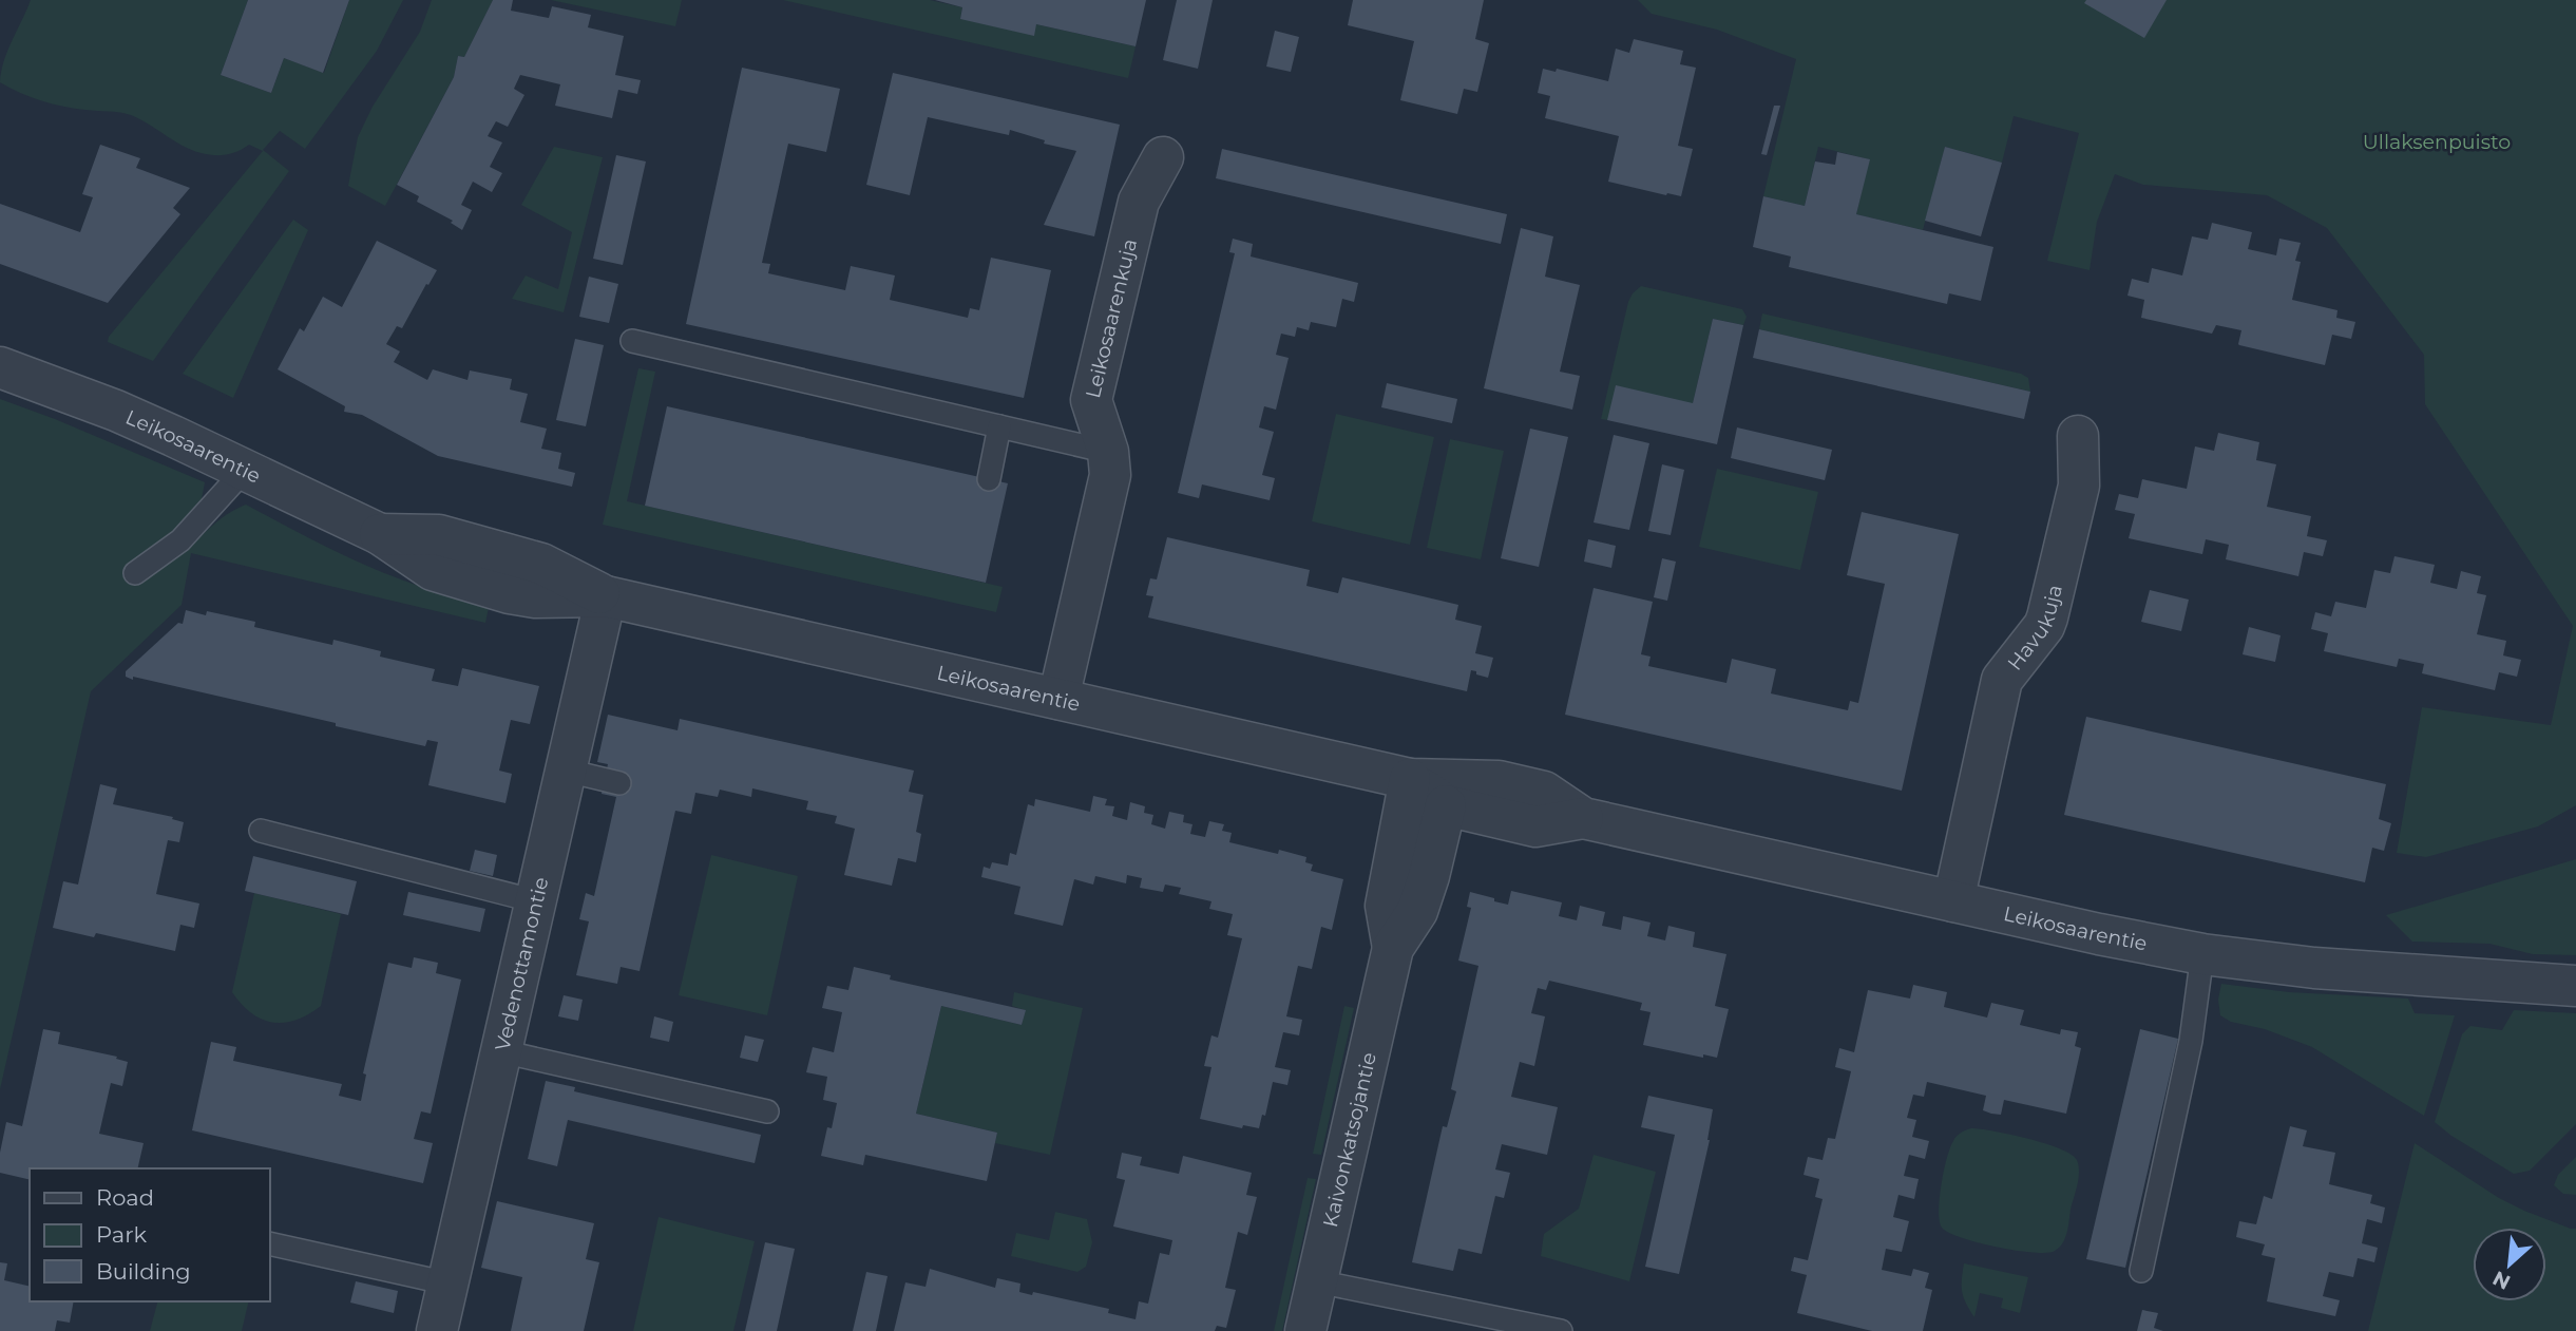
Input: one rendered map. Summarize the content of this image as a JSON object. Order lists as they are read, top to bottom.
{
  "streets": {
    "street": [
      "Leikosaarenkuja",
      "Leikosaarentie",
      "Havukuja",
      "Vedenottamontie",
      "Kaivonkatsojantie"
    ]
  },
  "crossings": [
    ["Leikosaarenkuja", "Leikosaarentie"],
    ["Leikosaarentie", "Havukuja"],
    ["Leikosaarentie", "Vedenottamontie"],
    ["Leikosaarentie", "Kaivonkatsojantie"]
  ],
  "parks": ["Ullaksenpuisto"],
  "legend": ["Road", "Park", "Building"],
  "north": "bottom left"
}
